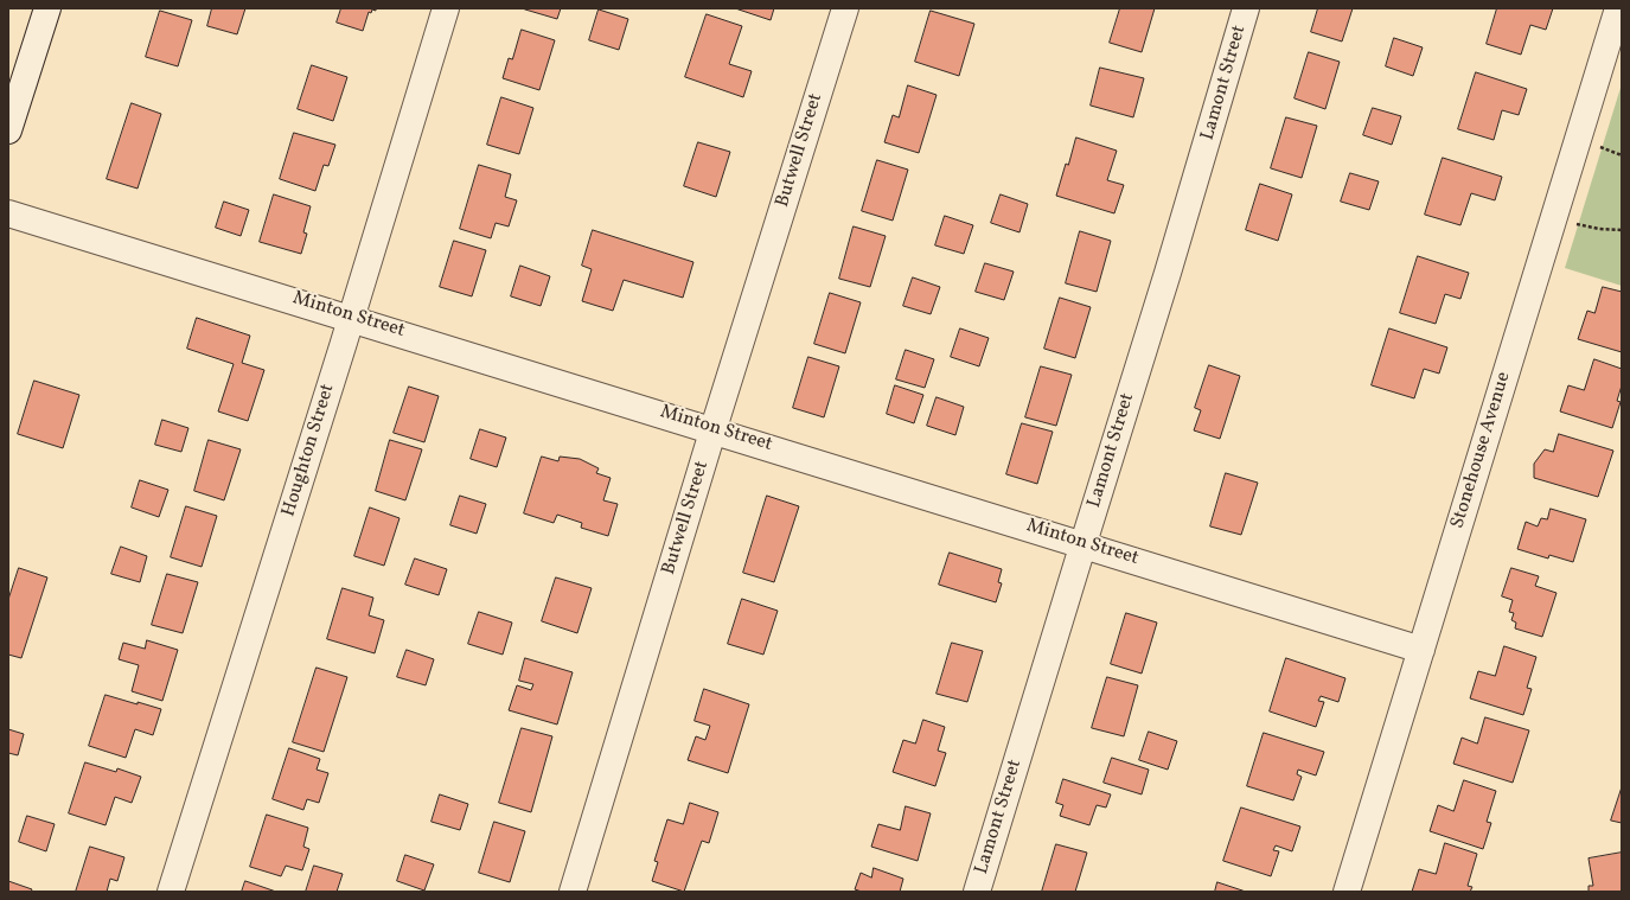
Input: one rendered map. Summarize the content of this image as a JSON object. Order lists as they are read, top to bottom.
{
  "streets": {
    "street": [
      "Lamont Street",
      "Butwell Street",
      "Minton Street",
      "Houghton Street",
      "Stonehouse Avenue"
    ]
  },
  "crossings": [
    ["Lamont Street", "Minton Street"],
    ["Butwell Street", "Minton Street"],
    ["Minton Street", "Houghton Street"],
    ["Minton Street", "Stonehouse Avenue"]
  ]
}
